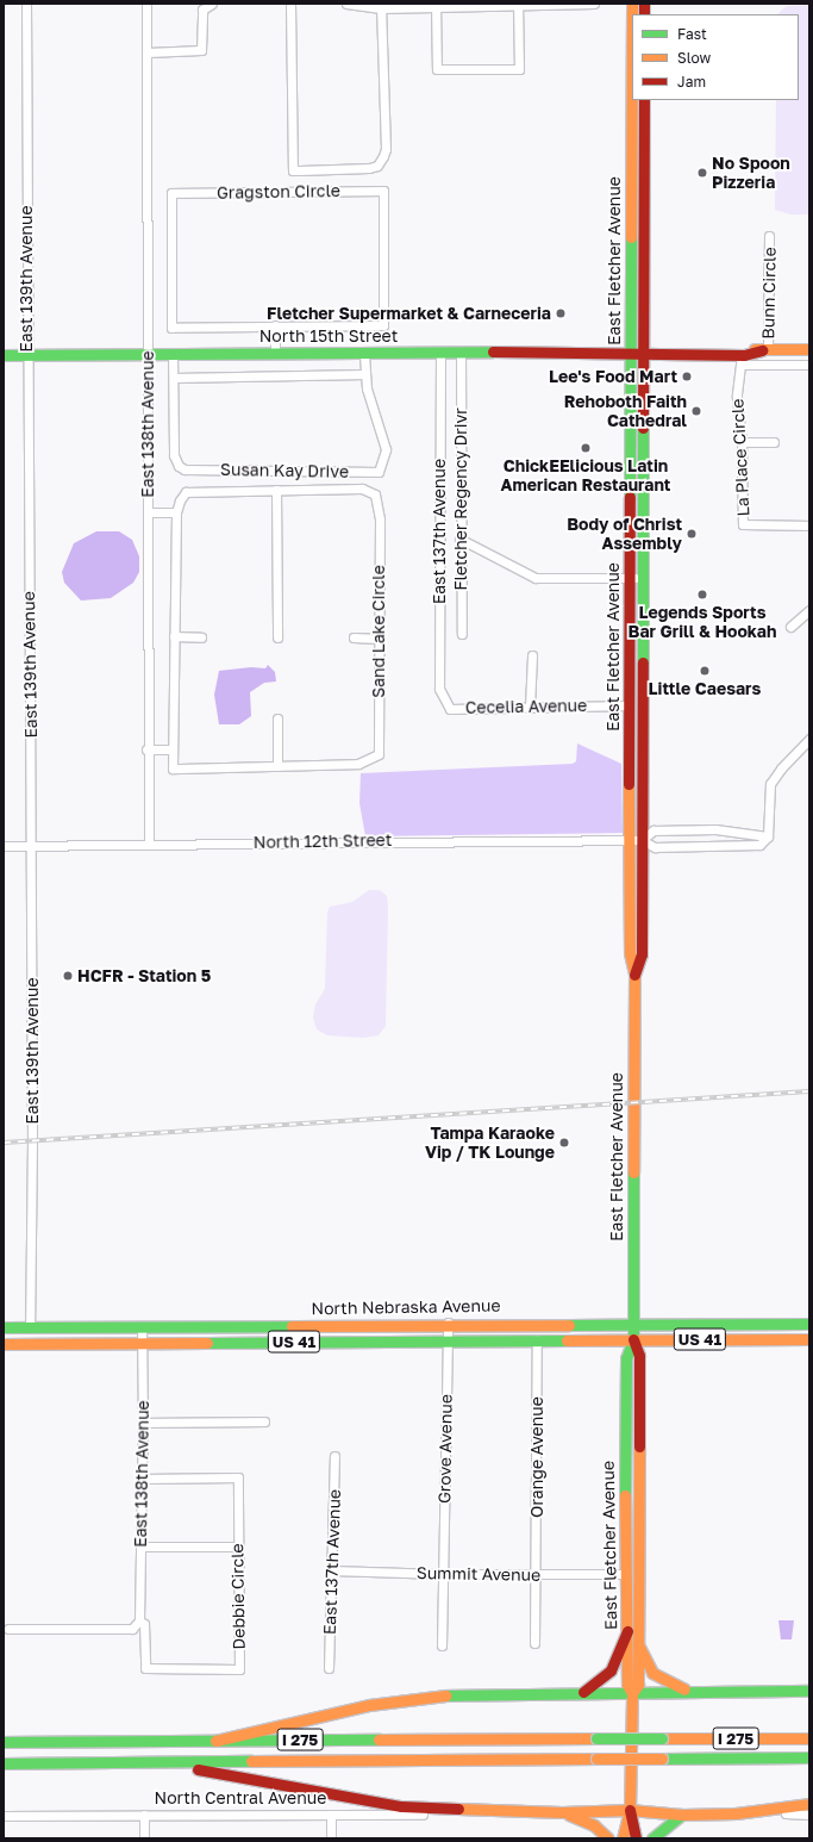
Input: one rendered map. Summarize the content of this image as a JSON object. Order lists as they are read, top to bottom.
{
  "streets": {
    "main road": [
      "East Fletcher Avenue",
      "North 15th Street",
      "North Nebraska Avenue",
      "US 41",
      "I 275"
    ],
    "street": [
      "Gragston Circle",
      "East 139th Avenue",
      "Bunn Circle",
      "East 138th Avenue",
      "La Place Circle",
      "Susan Kay Drive",
      "Fletcher Regency Drivr",
      "East 137th Avenue",
      "Sand Lake Circle",
      "Cecelia Avenue",
      "North 12th Street",
      "Grove Avenue",
      "Orange Avenue",
      "Summit Avenue",
      "Debbie Circle",
      "North Central Avenue"
    ]
  },
  "crossings": [
    ["East Fletcher Avenue", "North 15th Street"],
    ["East Fletcher Avenue", "Cecelia Avenue"],
    ["East Fletcher Avenue", "North 12th Street"],
    ["East Fletcher Avenue", "North Nebraska Avenue"],
    ["East Fletcher Avenue", "Summit Avenue"],
    ["East 139th Avenue", "North 15th Street"],
    ["East 139th Avenue", "North 12th Street"],
    ["East 139th Avenue", "North Nebraska Avenue"],
    ["Bunn Circle", "North 15th Street"],
    ["North 15th Street", "East 138th Avenue"],
    ["North 15th Street", "La Place Circle"],
    ["North 15th Street", "Susan Kay Drive"],
    ["North 15th Street", "Fletcher Regency Drivr"],
    ["North 15th Street", "East 137th Avenue"],
    ["East 138th Avenue", "North 12th Street"],
    ["East 138th Avenue", "North Nebraska Avenue"],
    ["East 138th Avenue", "Debbie Circle"],
    ["East 137th Avenue", "Cecelia Avenue"],
    ["East 137th Avenue", "Summit Avenue"],
    ["North Nebraska Avenue", "Grove Avenue"],
    ["North Nebraska Avenue", "Orange Avenue"],
    ["Grove Avenue", "Summit Avenue"],
    ["Orange Avenue", "Summit Avenue"]
  ],
  "places": [
    "No Spoon Pizzeria",
    "Fletcher Supermarket & Carneceria",
    "Lee's Food Mart",
    "Rehoboth Faith Cathedral",
    "ChickEElicious Latin American Restaurant",
    "Body of Christ Assembly",
    "Legends Sports Bar Grill & Hookah",
    "Little Caesars",
    "HCFR - Station 5",
    "Tampa Karaoke Vip / TK Lounge"
  ],
  "legend": ["Fast", "Slow", "Jam"]
}
